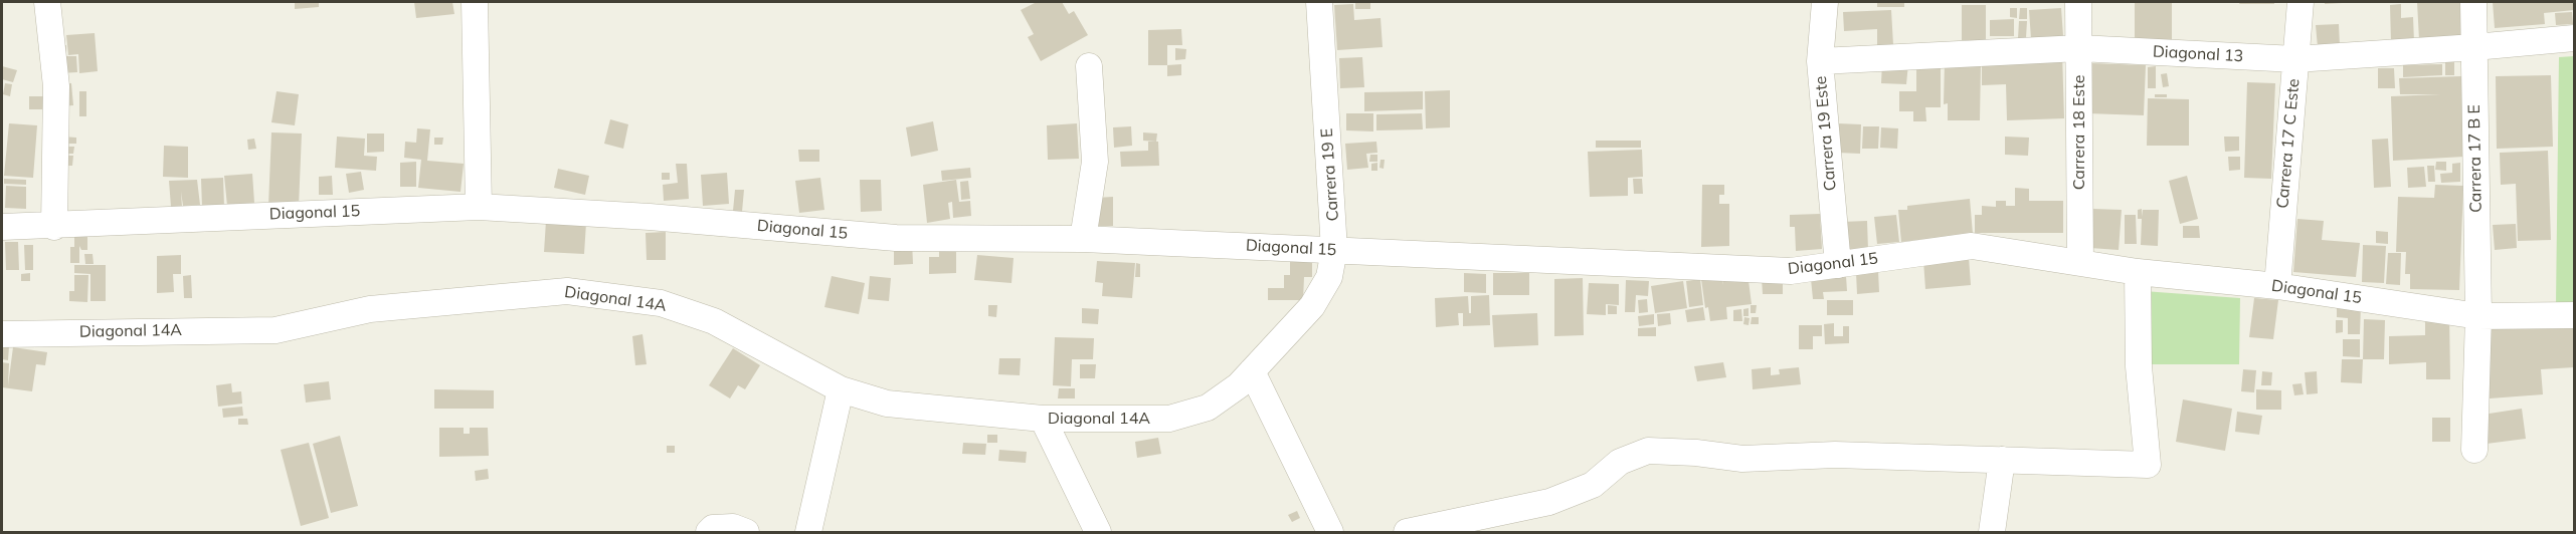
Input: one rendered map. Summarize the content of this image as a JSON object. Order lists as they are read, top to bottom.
{
  "streets": {
    "street": [
      "Diagonal 13",
      "Carrera 18 Este",
      "Carrera 19 Este",
      "Carrera 17 C Este",
      "Carrera 17 B E",
      "Carrera 19 E",
      "Diagonal 15",
      "Diagonal 14A"
    ]
  },
  "crossings": [
    ["Diagonal 13", "Carrera 18 Este"],
    ["Diagonal 13", "Carrera 19 Este"],
    ["Diagonal 13", "Carrera 17 C Este"],
    ["Diagonal 13", "Carrera 17 B E"],
    ["Carrera 18 Este", "Diagonal 15"],
    ["Carrera 19 Este", "Diagonal 15"],
    ["Carrera 17 C Este", "Diagonal 15"],
    ["Carrera 17 B E", "Diagonal 15"],
    ["Carrera 19 E", "Diagonal 15"],
    ["Carrera 19 E", "Diagonal 14A"]
  ]
}
